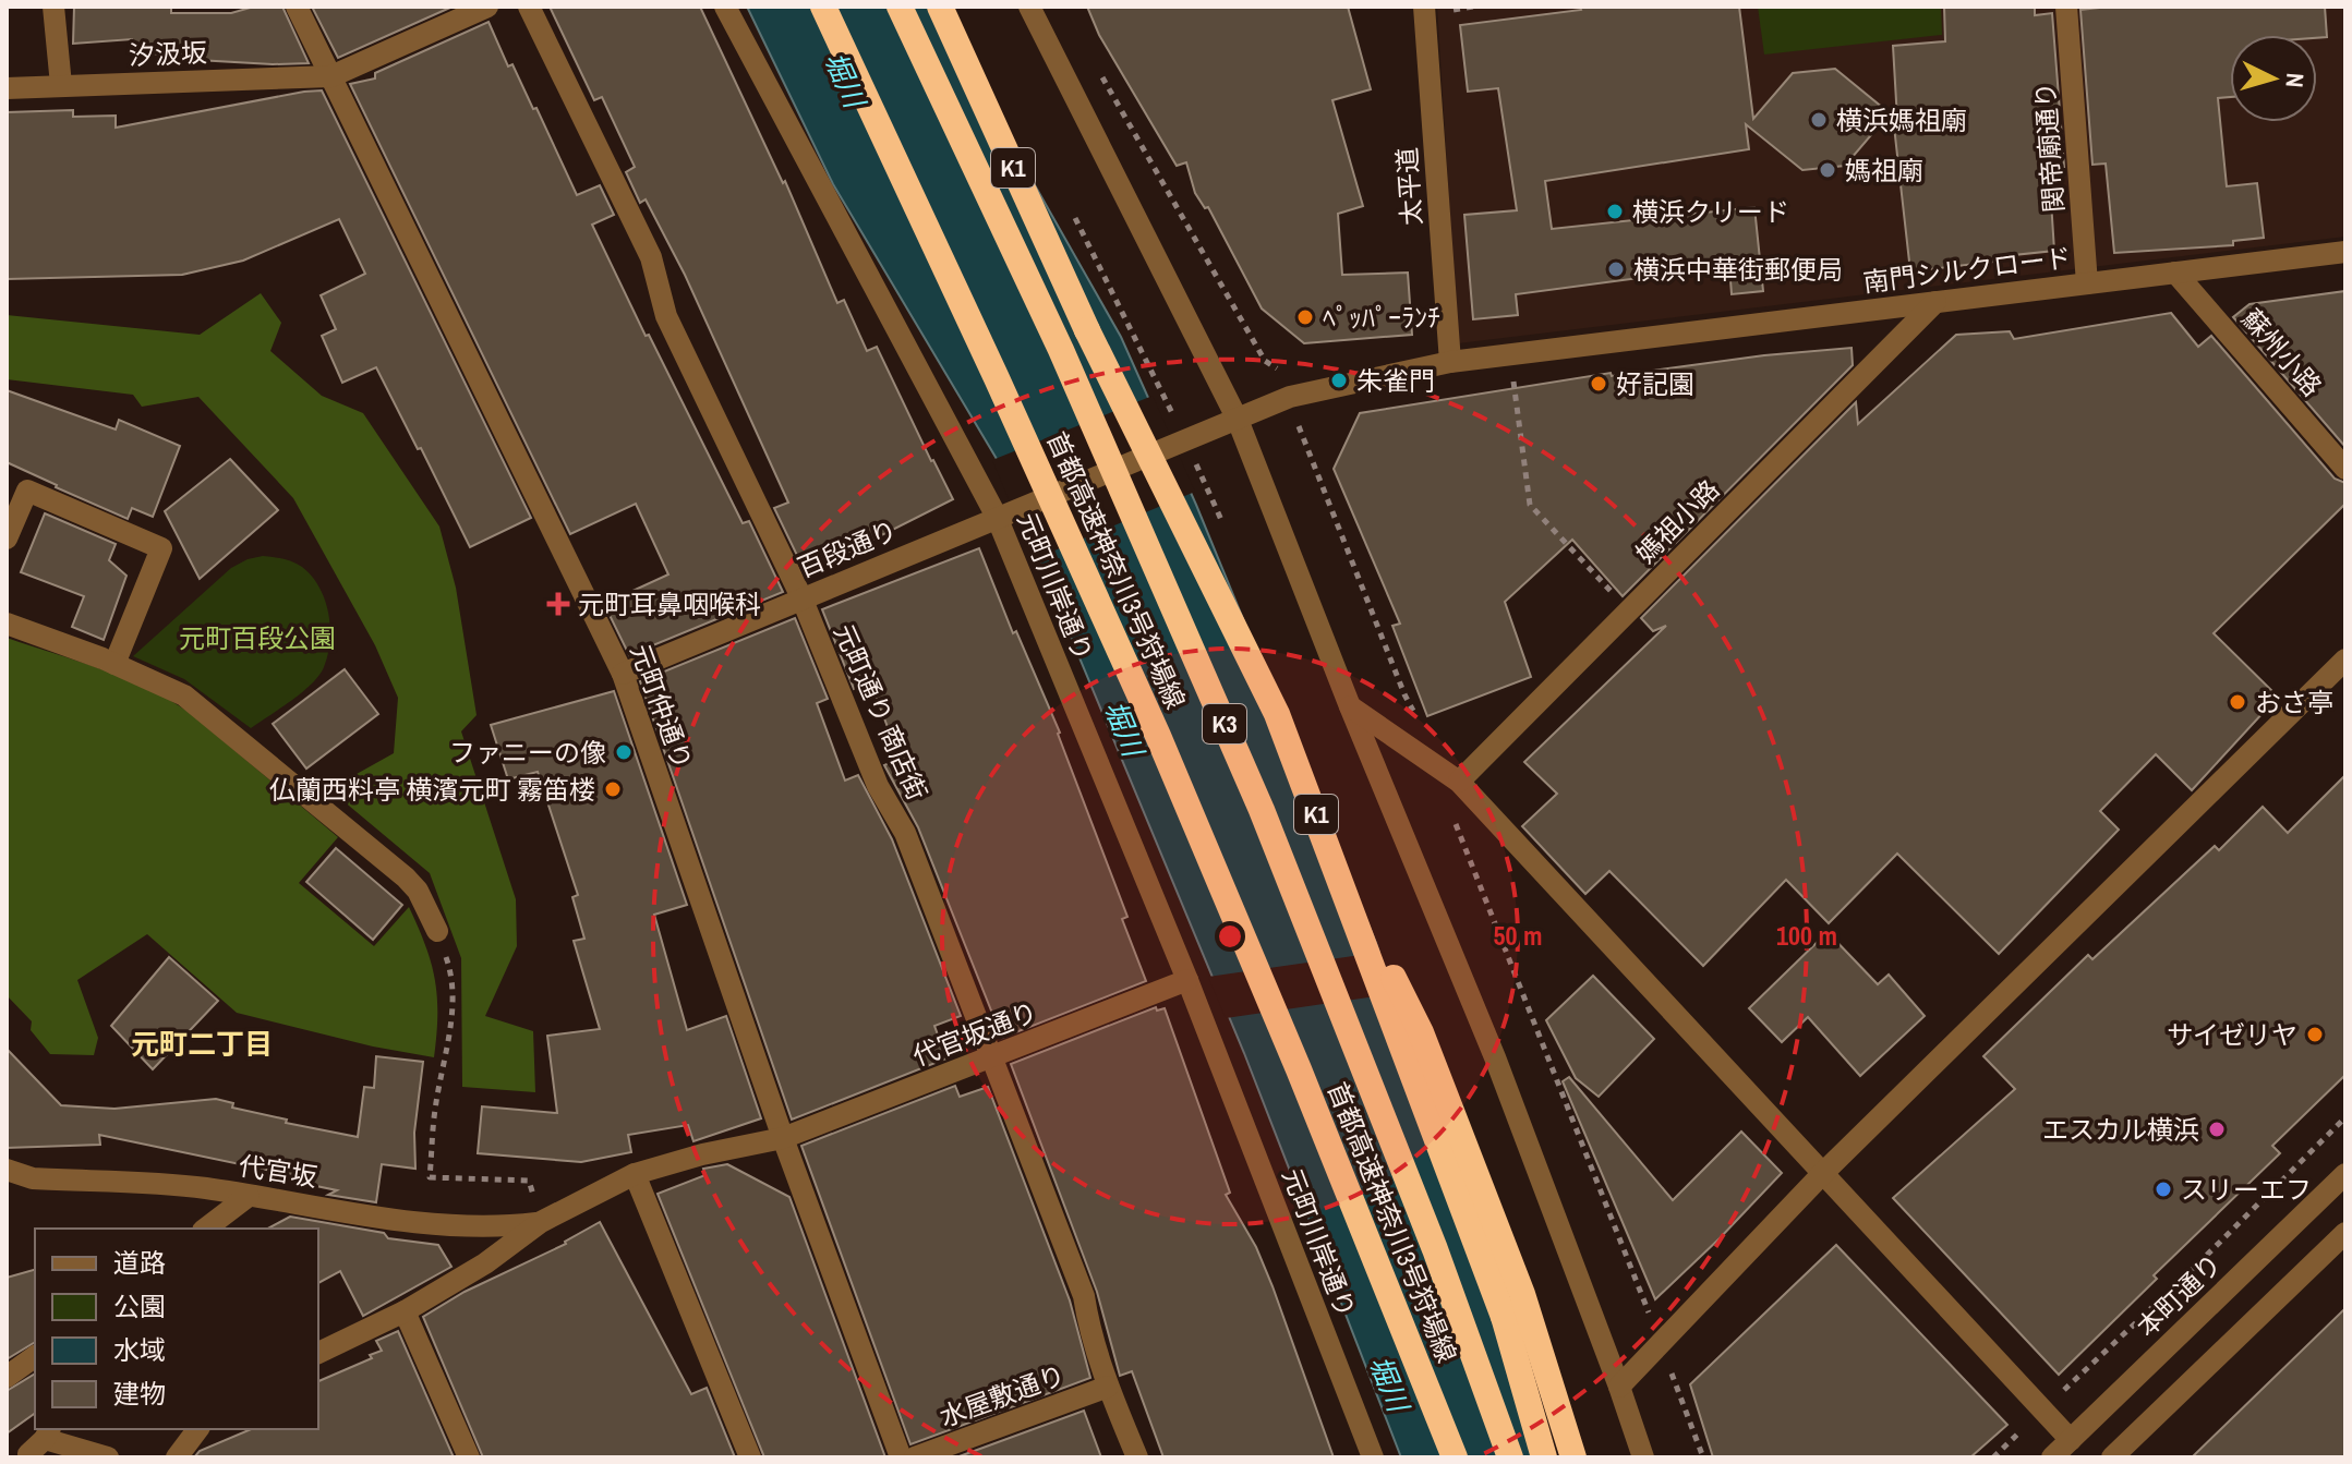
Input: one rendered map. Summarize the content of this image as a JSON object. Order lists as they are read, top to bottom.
{
  "streets": {
    "highway": ["K1", "首都高速神奈川3号狩場線", "K3"],
    "street": [
      "汐汲坂",
      "関帝廟通り",
      "太平道",
      "南門シルクロード",
      "蘇州小路",
      "媽祖小路",
      "百段通り",
      "元町川岸通り",
      "元町仲通り",
      "元町通り 商店街",
      "代官坂通り",
      "代官坂",
      "本町通り",
      "水屋敷通り"
    ]
  },
  "crossings": [
    ["汐汲坂", "元町仲通り"],
    ["関帝廟通り", "南門シルクロード"],
    ["太平道", "南門シルクロード"],
    ["南門シルクロード", "蘇州小路"],
    ["南門シルクロード", "媽祖小路"],
    ["南門シルクロード", "百段通り"],
    ["百段通り", "元町川岸通り"],
    ["百段通り", "元町仲通り"],
    ["百段通り", "元町通り 商店街"],
    ["元町川岸通り", "代官坂通り"],
    ["元町仲通り", "代官坂通り"],
    ["元町通り 商店街", "代官坂通り"],
    ["元町通り 商店街", "水屋敷通り"],
    ["代官坂通り", "代官坂"]
  ],
  "districts": ["元町二丁目"],
  "water": ["堀川"],
  "parks": ["元町百段公園"],
  "places": {
    "other": [
      "横浜媽祖廟",
      "媽祖廟",
      "横浜クリード",
      "横浜中華街郵便局",
      "ﾍﾟｯﾊﾟｰﾗﾝﾁ",
      "朱雀門",
      "好記園",
      "おさ亭",
      "ファニーの像",
      "仏蘭西料亭 横濱元町 霧笛楼",
      "サイゼリヤ",
      "エスカル横浜",
      "スリーエフ"
    ],
    "health": ["元町耳鼻咽喉科"]
  },
  "legend": [
    "道路",
    "公園",
    "水域",
    "建物"
  ],
  "north": "right",
  "rings": ["50 m", "100 m"]
}
